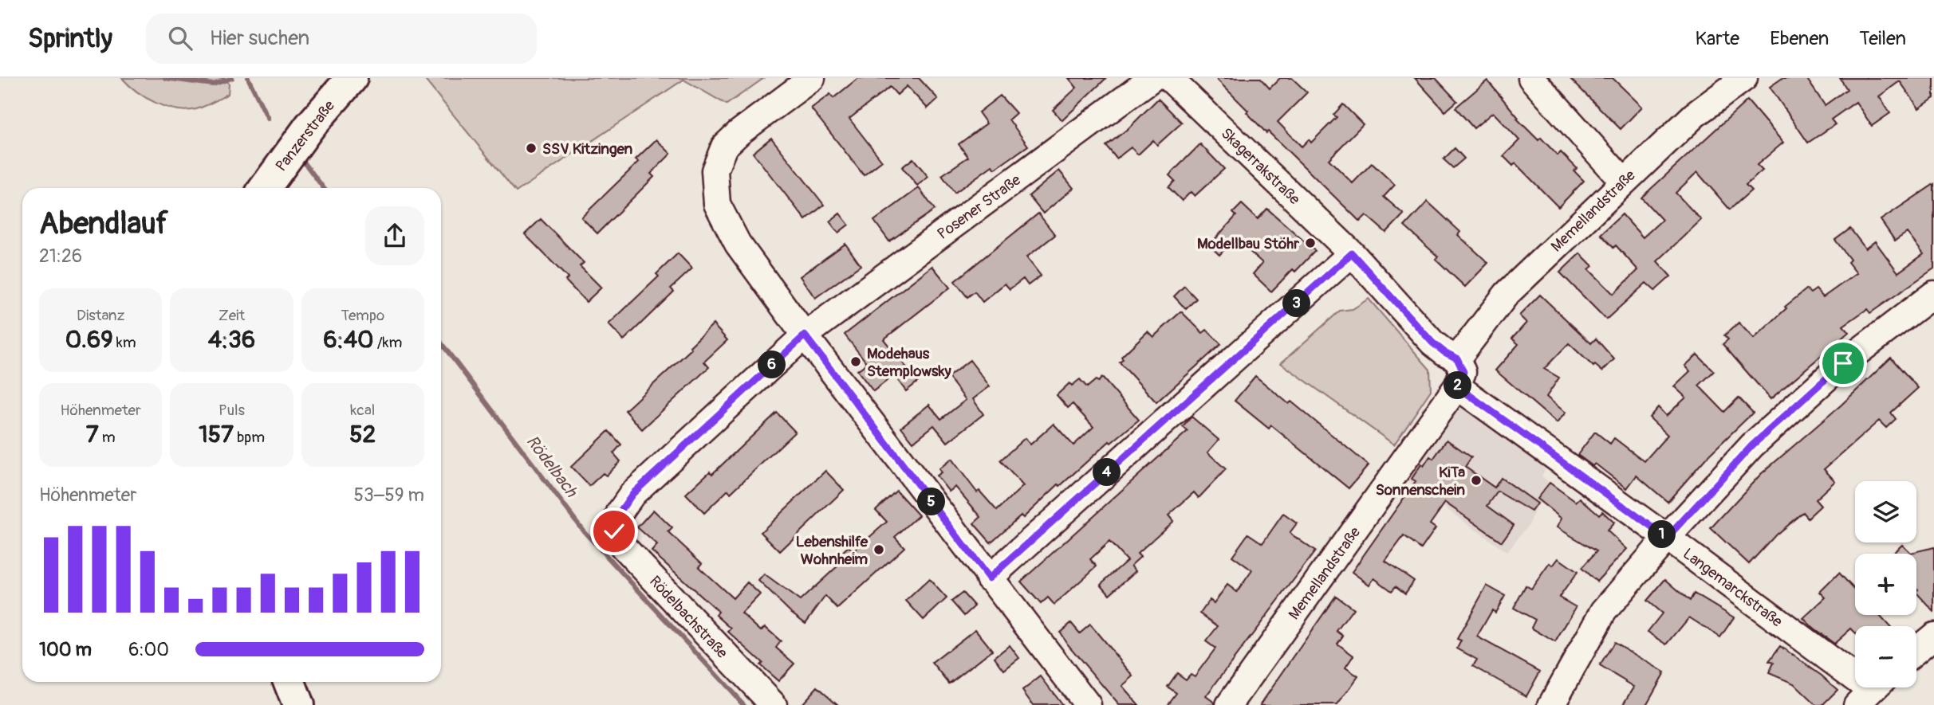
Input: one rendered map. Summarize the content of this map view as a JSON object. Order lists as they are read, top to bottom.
{
  "streets": {
    "main road": ["Panzerstraße"],
    "street": [
      "Skagerrakstraße",
      "Posener Straße",
      "Memellandstraße",
      "Langemarckstraße",
      "Rödelbachstraße"
    ]
  },
  "crossings": [
    ["Skagerrakstraße", "Memellandstraße"],
    ["Posener Straße", "Rödelbachstraße"],
    ["Memellandstraße", "Langemarckstraße"]
  ],
  "water": ["Rödelbach"],
  "places": [
    "SSV Kitzingen",
    "Modellbau Stöhr",
    "Modehaus Stemplowsky",
    "KiTa Sonnenschein",
    "Lebenshilfe Wohnheim"
  ],
  "page": {
    "header": "Sprintly",
    "search": "Hier suchen",
    "nav": ["Karte", "Ebenen", "Teilen"],
    "heading": ["Abendlauf", "21:26"],
    "stats": [
      ["Distanz", "0.69 km"],
      ["Zeit", "4:36"],
      ["Tempo", "6:40 /km"],
      ["Höhenmeter", "7 m"],
      ["Puls", "157 bpm"],
      ["kcal", "52"]
    ],
    "pins": [
      "3",
      "6",
      "2",
      "4",
      "5",
      "1"
    ],
    "chart": ["Höhenmeter", "53–59 m"],
    "map_buttons": ["+", "−"],
    "list": [
      {
        "name": "100 m",
        "note": "6:00"
      }
    ]
  }
}
